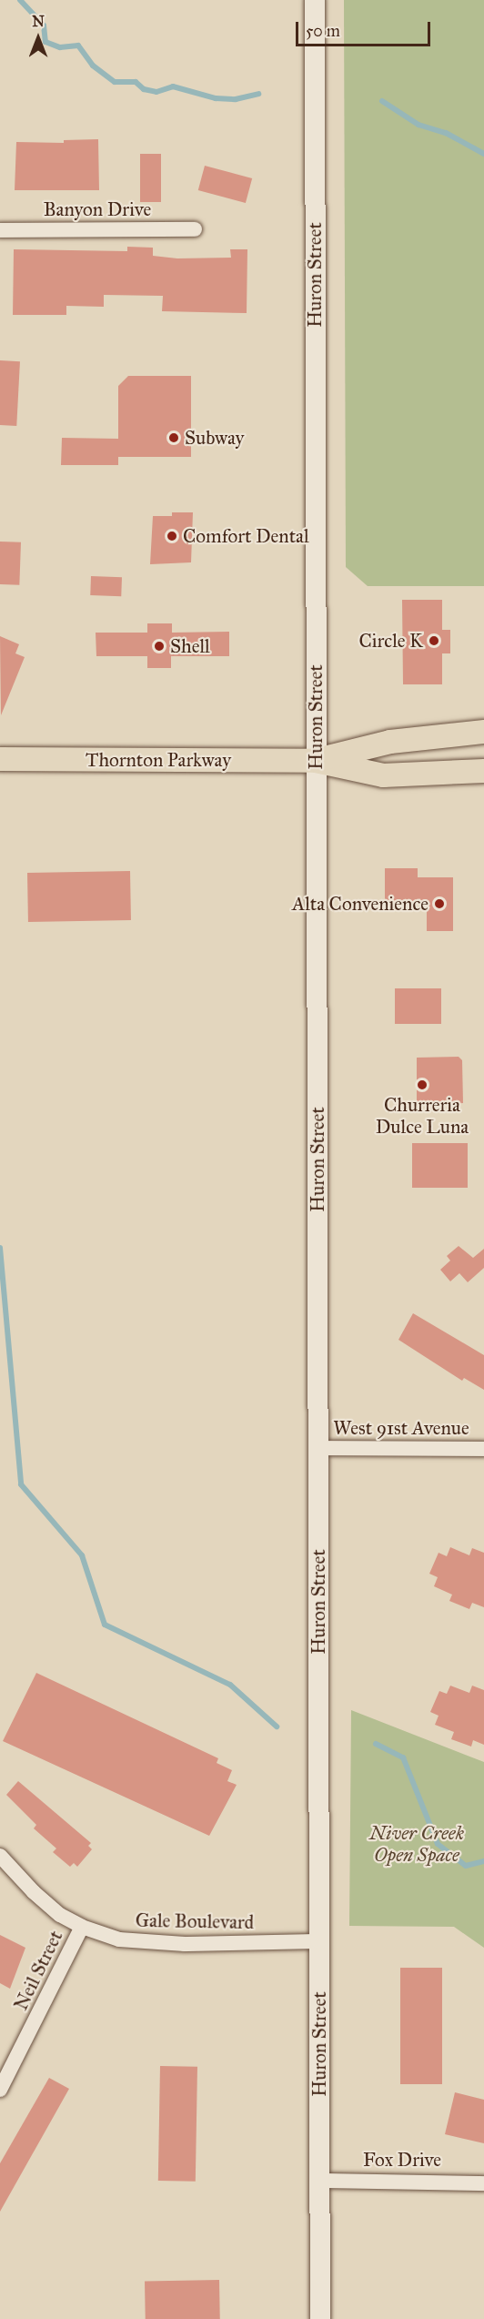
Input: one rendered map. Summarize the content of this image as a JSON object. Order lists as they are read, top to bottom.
{
  "streets": {
    "main road": ["Huron Street", "Thornton Parkway"],
    "street": [
      "Banyon Drive",
      "West 91st Avenue",
      "Gale Boulevard",
      "Neil Street",
      "Fox Drive"
    ]
  },
  "crossings": [
    ["Huron Street", "Thornton Parkway"],
    ["Huron Street", "West 91st Avenue"],
    ["Huron Street", "Gale Boulevard"],
    ["Huron Street", "Fox Drive"],
    ["Gale Boulevard", "Neil Street"]
  ],
  "parks": ["Niver Creek Open Space"],
  "places": [
    "Subway",
    "Comfort Dental",
    "Circle K",
    "Shell",
    "Alta Convenience",
    "Churreria Dulce Luna"
  ],
  "scale_bar": "50 m",
  "north": "top"
}
